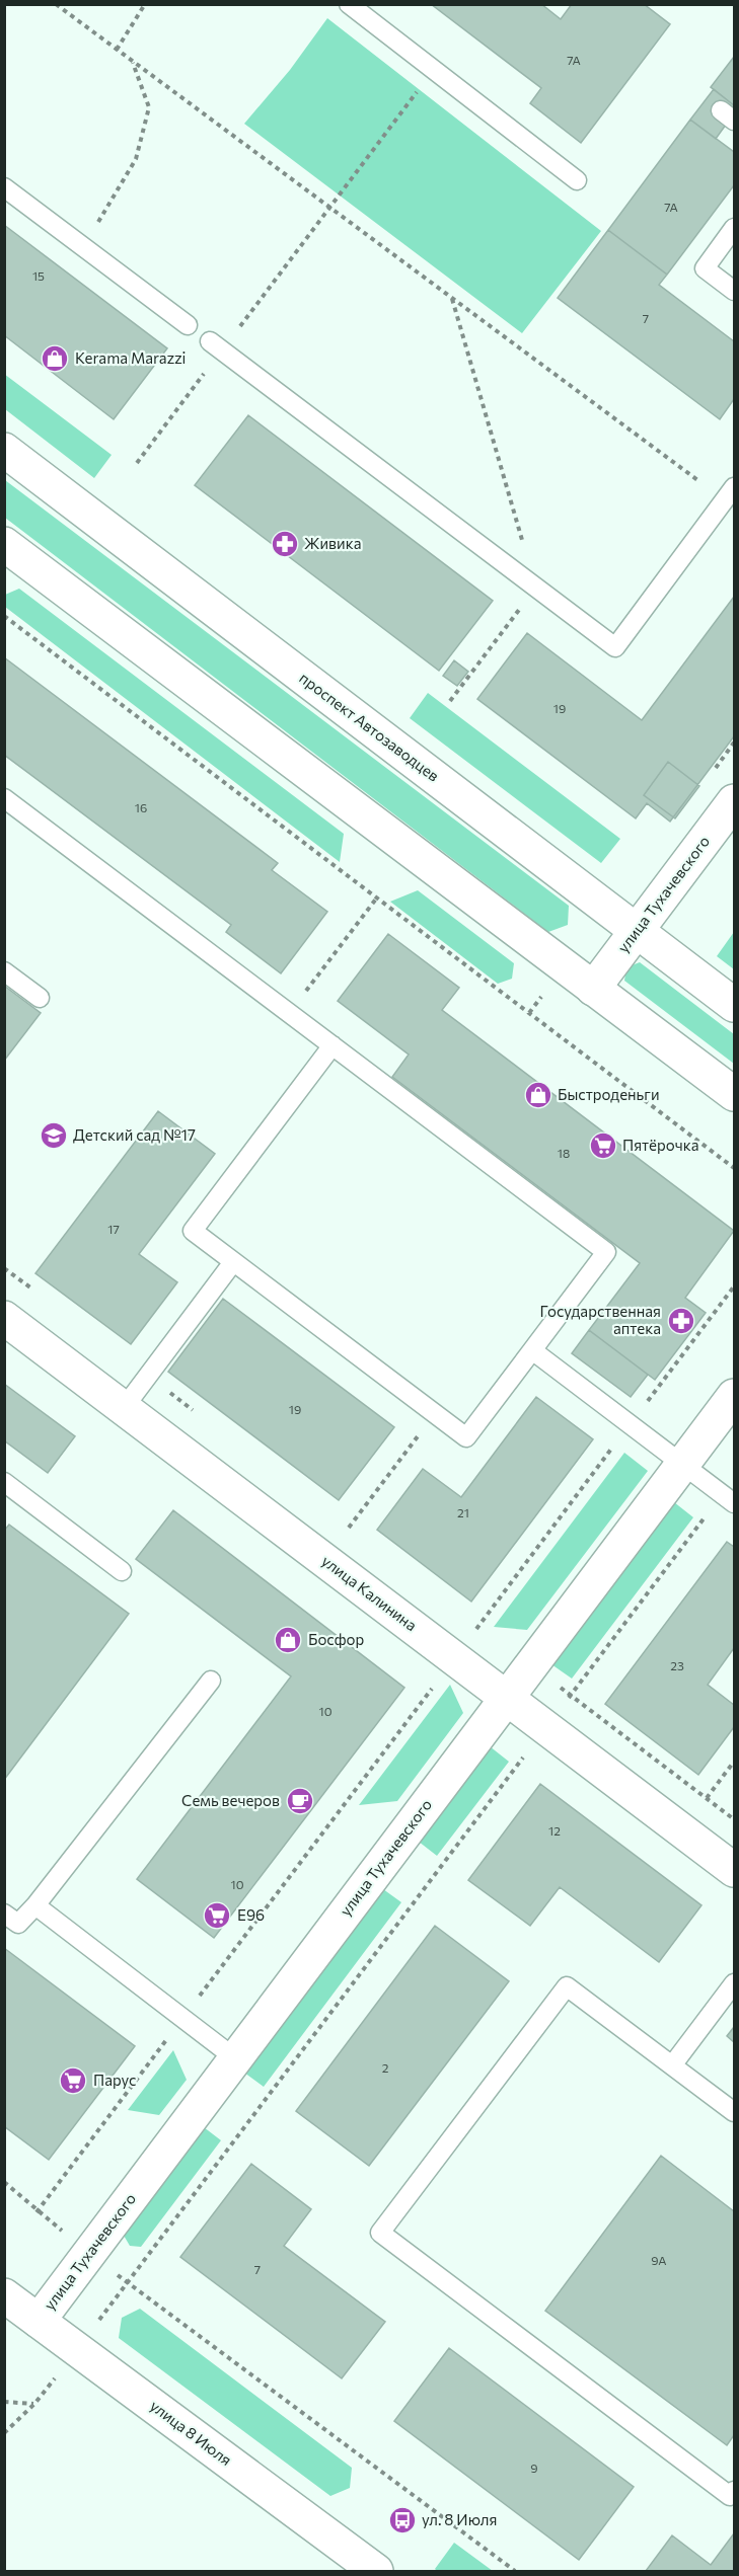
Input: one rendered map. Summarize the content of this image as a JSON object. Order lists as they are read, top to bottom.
{
  "streets": {
    "street": [
      "проспект Автозаводцев",
      "улица Тухачевского",
      "улица Калинина",
      "улица 8 Июля"
    ]
  },
  "crossings": [
    ["проспект Автозаводцев", "улица Тухачевского"],
    ["улица Тухачевского", "улица Калинина"],
    ["улица Тухачевского", "улица 8 Июля"]
  ],
  "places": {
    "shop": ["Kerama Marazzi", "Быстроденьги", "Босфор"],
    "pharmacy": ["Живика", "Государственная аптека"],
    "school or university": ["Детский сад №17"],
    "supermarket": ["Пятёрочка", "E96", "Парус"],
    "cafe": ["Семь вечеров"],
    "bus stop": ["ул. 8 Июля"]
  },
  "house_numbers": [
    "7А",
    "7А",
    "15",
    "7",
    "19",
    "16",
    "18",
    "17",
    "19",
    "21",
    "23",
    "10",
    "12",
    "10",
    "2",
    "9А",
    "7",
    "9"
  ]
}
